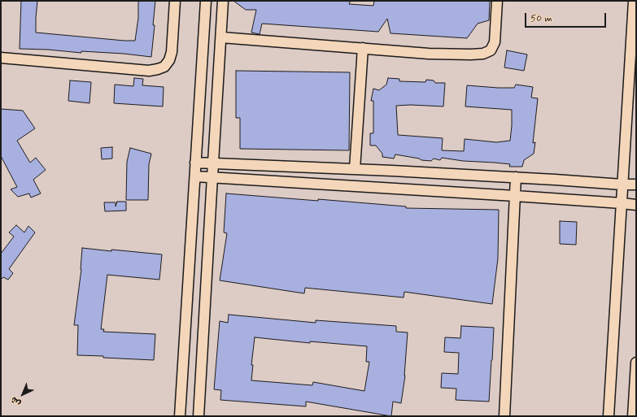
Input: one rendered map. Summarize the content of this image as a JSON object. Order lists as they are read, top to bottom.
{
  "scale_bar": "50 m",
  "north": "bottom left"
}
